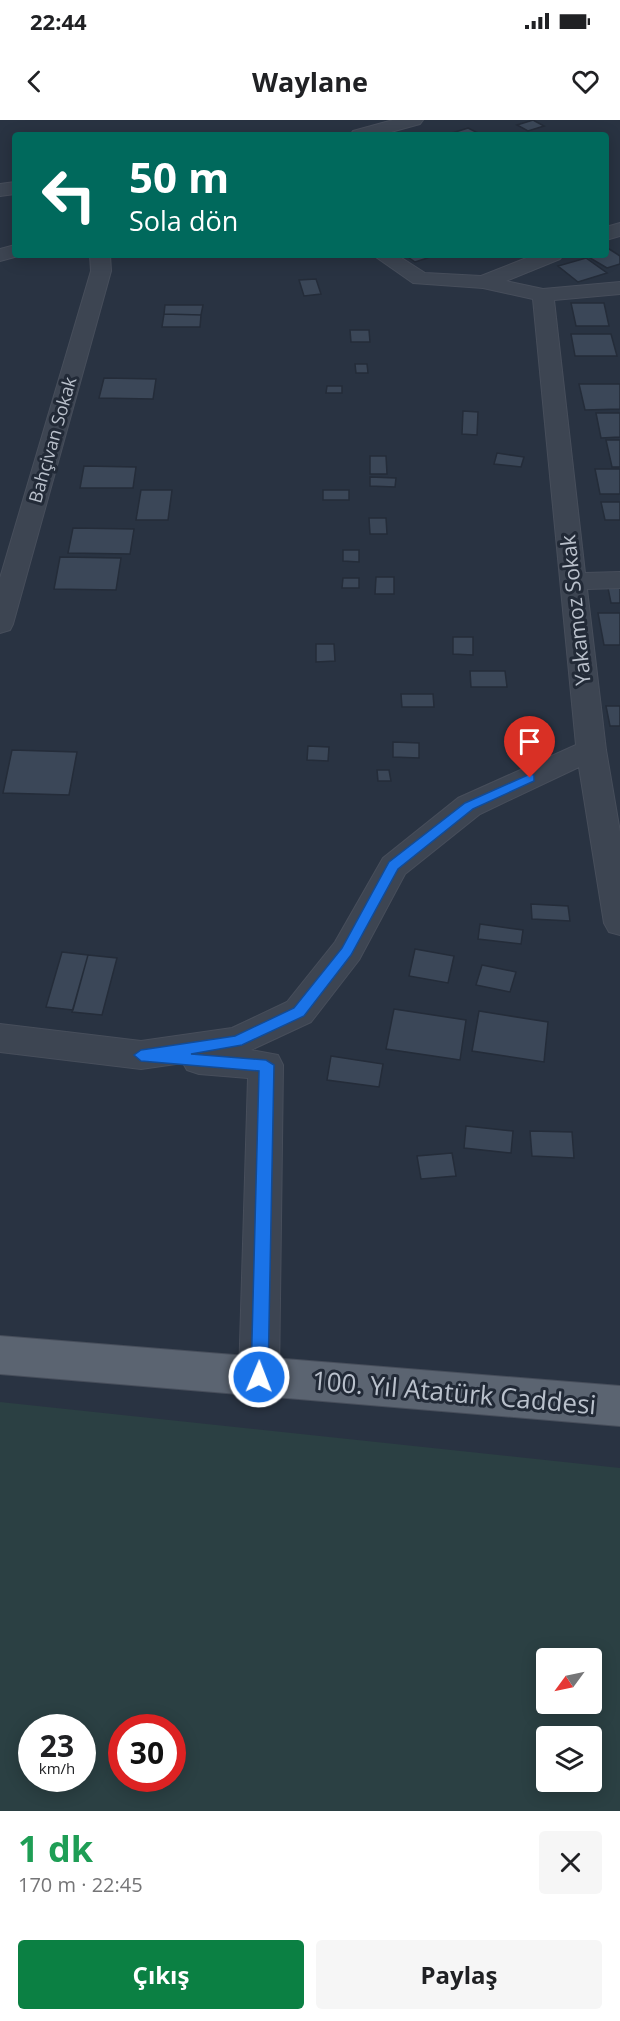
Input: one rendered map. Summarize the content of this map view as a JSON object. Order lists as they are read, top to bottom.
{
  "streets": {
    "main road": ["100. Yıl Atatürk Caddesi"],
    "street": ["Bahçivan Sokak", "Yakamoz Sokak"]
  },
  "north": "bottom left",
  "page": {
    "status": "22:44",
    "header": "Waylane",
    "turn": ["50 m", "Sola dön"],
    "speed": "23 km/h",
    "limit": "30",
    "heading": ["1 dk", "170 m · 22:45"],
    "buttons": ["Çıkış", "Paylaş"]
  }
}
